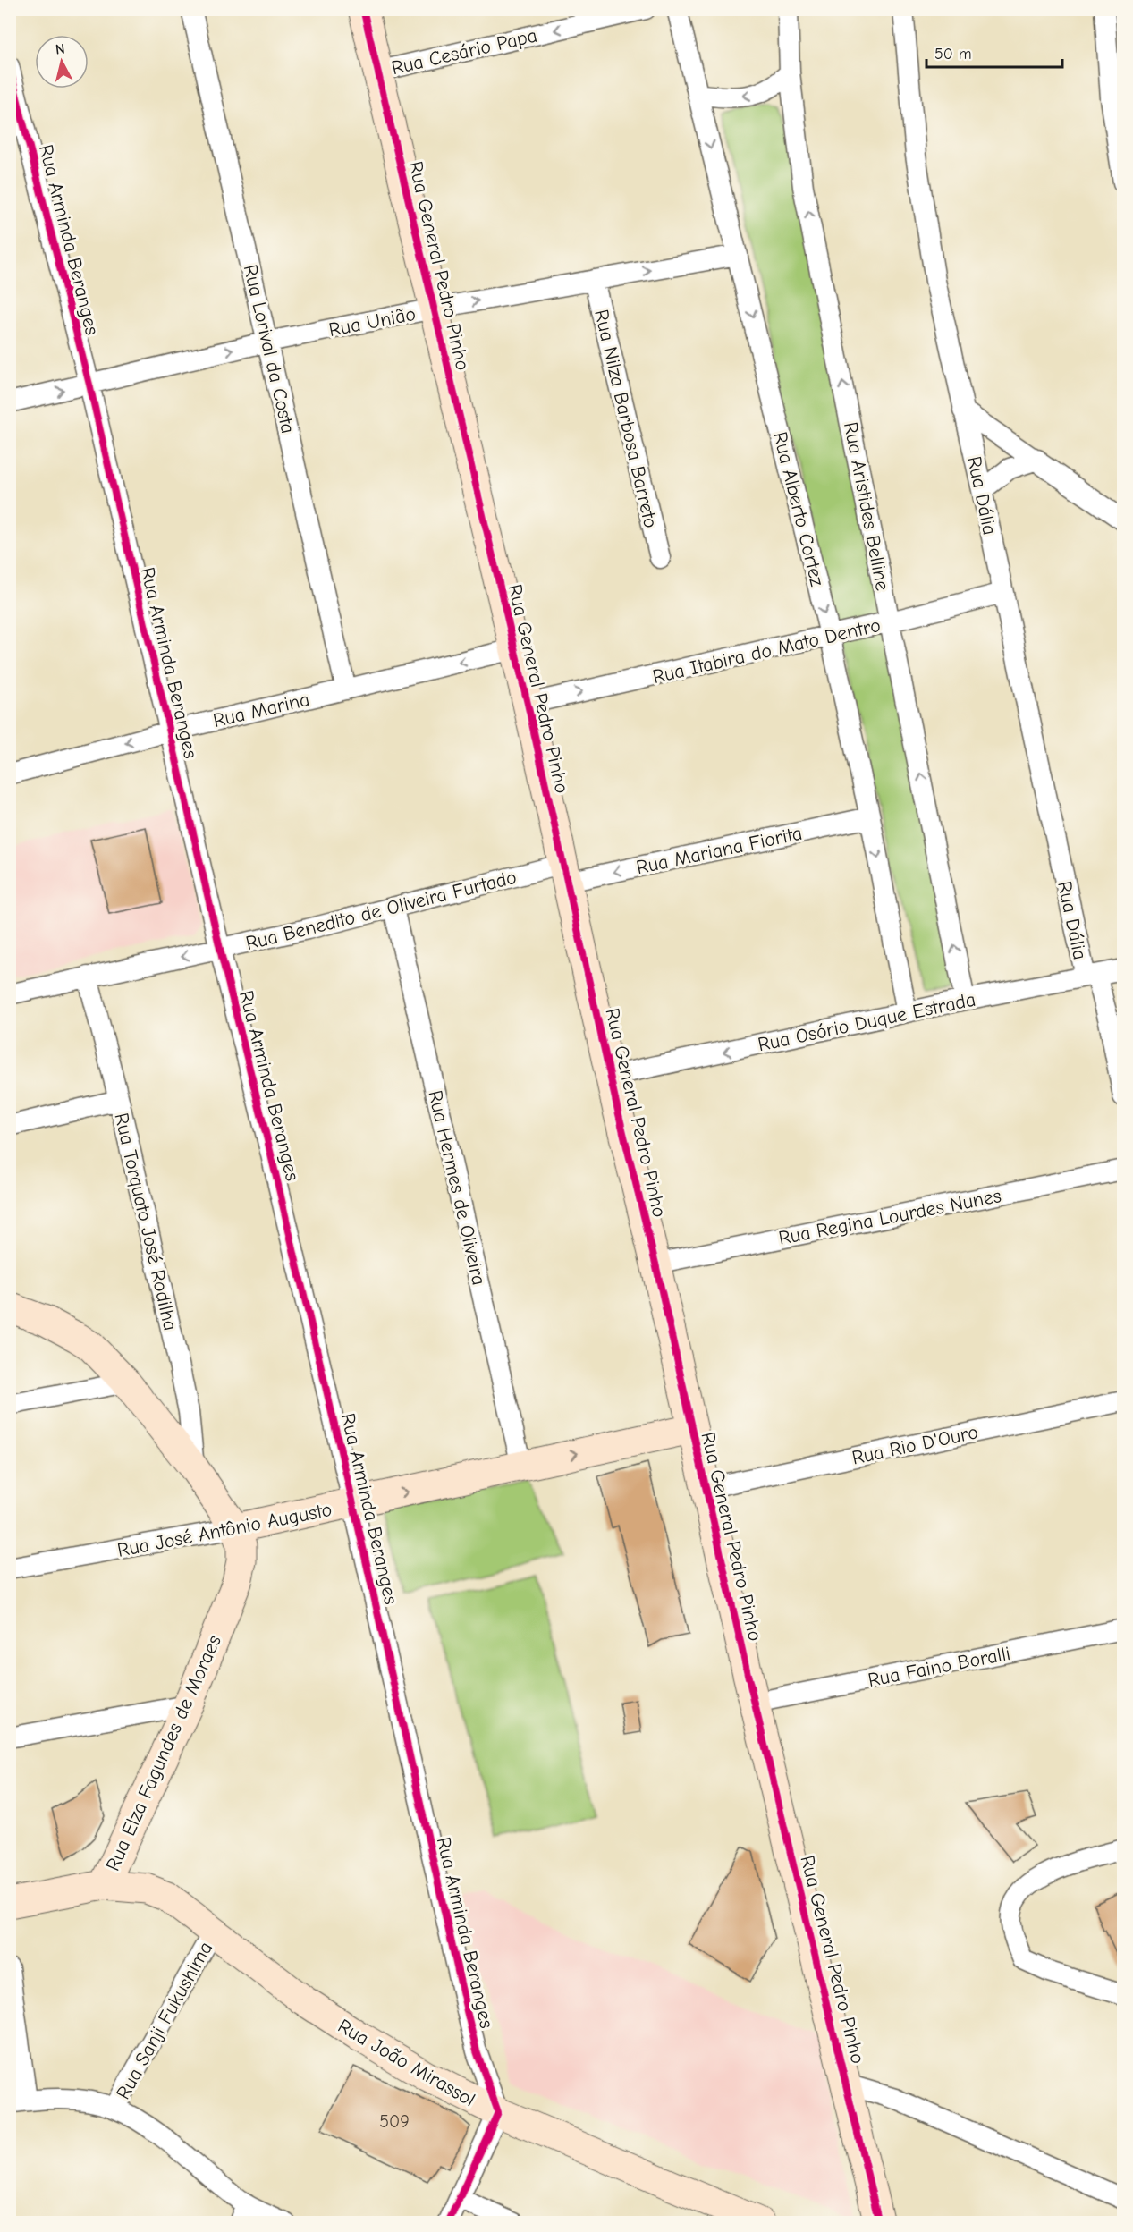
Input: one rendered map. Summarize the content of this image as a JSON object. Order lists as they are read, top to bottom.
{
  "streets": {
    "street": [
      "Rua Cesário Papa",
      "Rua Arminda Beranges",
      "Rua General Pedro Pinho",
      "Rua União",
      "Rua Lorival da Costa",
      "Rua Nilza Barbosa Barreto",
      "Rua Dália",
      "Rua Aristides Belline",
      "Rua Alberto Cortez",
      "Rua Itabira do Mato Dentro",
      "Rua Marina",
      "Rua Mariana Fiorita",
      "Rua Benedito de Oliveira Furtado",
      "Rua Osório Duque Estrada",
      "Rua Hermes de Oliveira",
      "Rua Regina Lourdes Nunes",
      "Rua Torquato José Rodilha",
      "Rua Rio D'Ouro",
      "Rua José Antônio Augusto",
      "Rua Faino Boralli",
      "Rua Elza Fagundes de Moraes",
      "Rua Sanji Fukushima",
      "Rua João Mirassol"
    ]
  },
  "crossings": [
    ["Rua Cesário Papa", "Rua General Pedro Pinho"],
    ["Rua Arminda Beranges", "Rua União"],
    ["Rua Arminda Beranges", "Rua Marina"],
    ["Rua Arminda Beranges", "Rua Benedito de Oliveira Furtado"],
    ["Rua Arminda Beranges", "Rua José Antônio Augusto"],
    ["Rua Arminda Beranges", "Rua João Mirassol"],
    ["Rua General Pedro Pinho", "Rua União"],
    ["Rua General Pedro Pinho", "Rua Itabira do Mato Dentro"],
    ["Rua General Pedro Pinho", "Rua Marina"],
    ["Rua General Pedro Pinho", "Rua Mariana Fiorita"],
    ["Rua General Pedro Pinho", "Rua Benedito de Oliveira Furtado"],
    ["Rua General Pedro Pinho", "Rua Osório Duque Estrada"],
    ["Rua General Pedro Pinho", "Rua Regina Lourdes Nunes"],
    ["Rua General Pedro Pinho", "Rua Rio D'Ouro"],
    ["Rua General Pedro Pinho", "Rua José Antônio Augusto"],
    ["Rua General Pedro Pinho", "Rua Faino Boralli"],
    ["Rua União", "Rua Lorival da Costa"],
    ["Rua União", "Rua Nilza Barbosa Barreto"],
    ["Rua União", "Rua Alberto Cortez"],
    ["Rua Lorival da Costa", "Rua Marina"],
    ["Rua Dália", "Rua Itabira do Mato Dentro"],
    ["Rua Dália", "Rua Osório Duque Estrada"],
    ["Rua Aristides Belline", "Rua Itabira do Mato Dentro"],
    ["Rua Aristides Belline", "Rua Osório Duque Estrada"],
    ["Rua Alberto Cortez", "Rua Itabira do Mato Dentro"],
    ["Rua Alberto Cortez", "Rua Mariana Fiorita"],
    ["Rua Alberto Cortez", "Rua Osório Duque Estrada"],
    ["Rua Mariana Fiorita", "Rua Benedito de Oliveira Furtado"],
    ["Rua Benedito de Oliveira Furtado", "Rua Hermes de Oliveira"],
    ["Rua Benedito de Oliveira Furtado", "Rua Torquato José Rodilha"],
    ["Rua Hermes de Oliveira", "Rua José Antônio Augusto"],
    ["Rua José Antônio Augusto", "Rua Elza Fagundes de Moraes"],
    ["Rua Elza Fagundes de Moraes", "Rua João Mirassol"],
    ["Rua Sanji Fukushima", "Rua João Mirassol"]
  ],
  "one_way": [
    "Rua Cesário Papa",
    "Rua União",
    "Rua Aristides Belline",
    "Rua Alberto Cortez",
    "Rua Itabira do Mato Dentro",
    "Rua Marina",
    "Rua Mariana Fiorita",
    "Rua Osório Duque Estrada",
    "Rua José Antônio Augusto"
  ],
  "house_numbers": ["509"],
  "scale_bar": "50 m",
  "north": "top"
}
